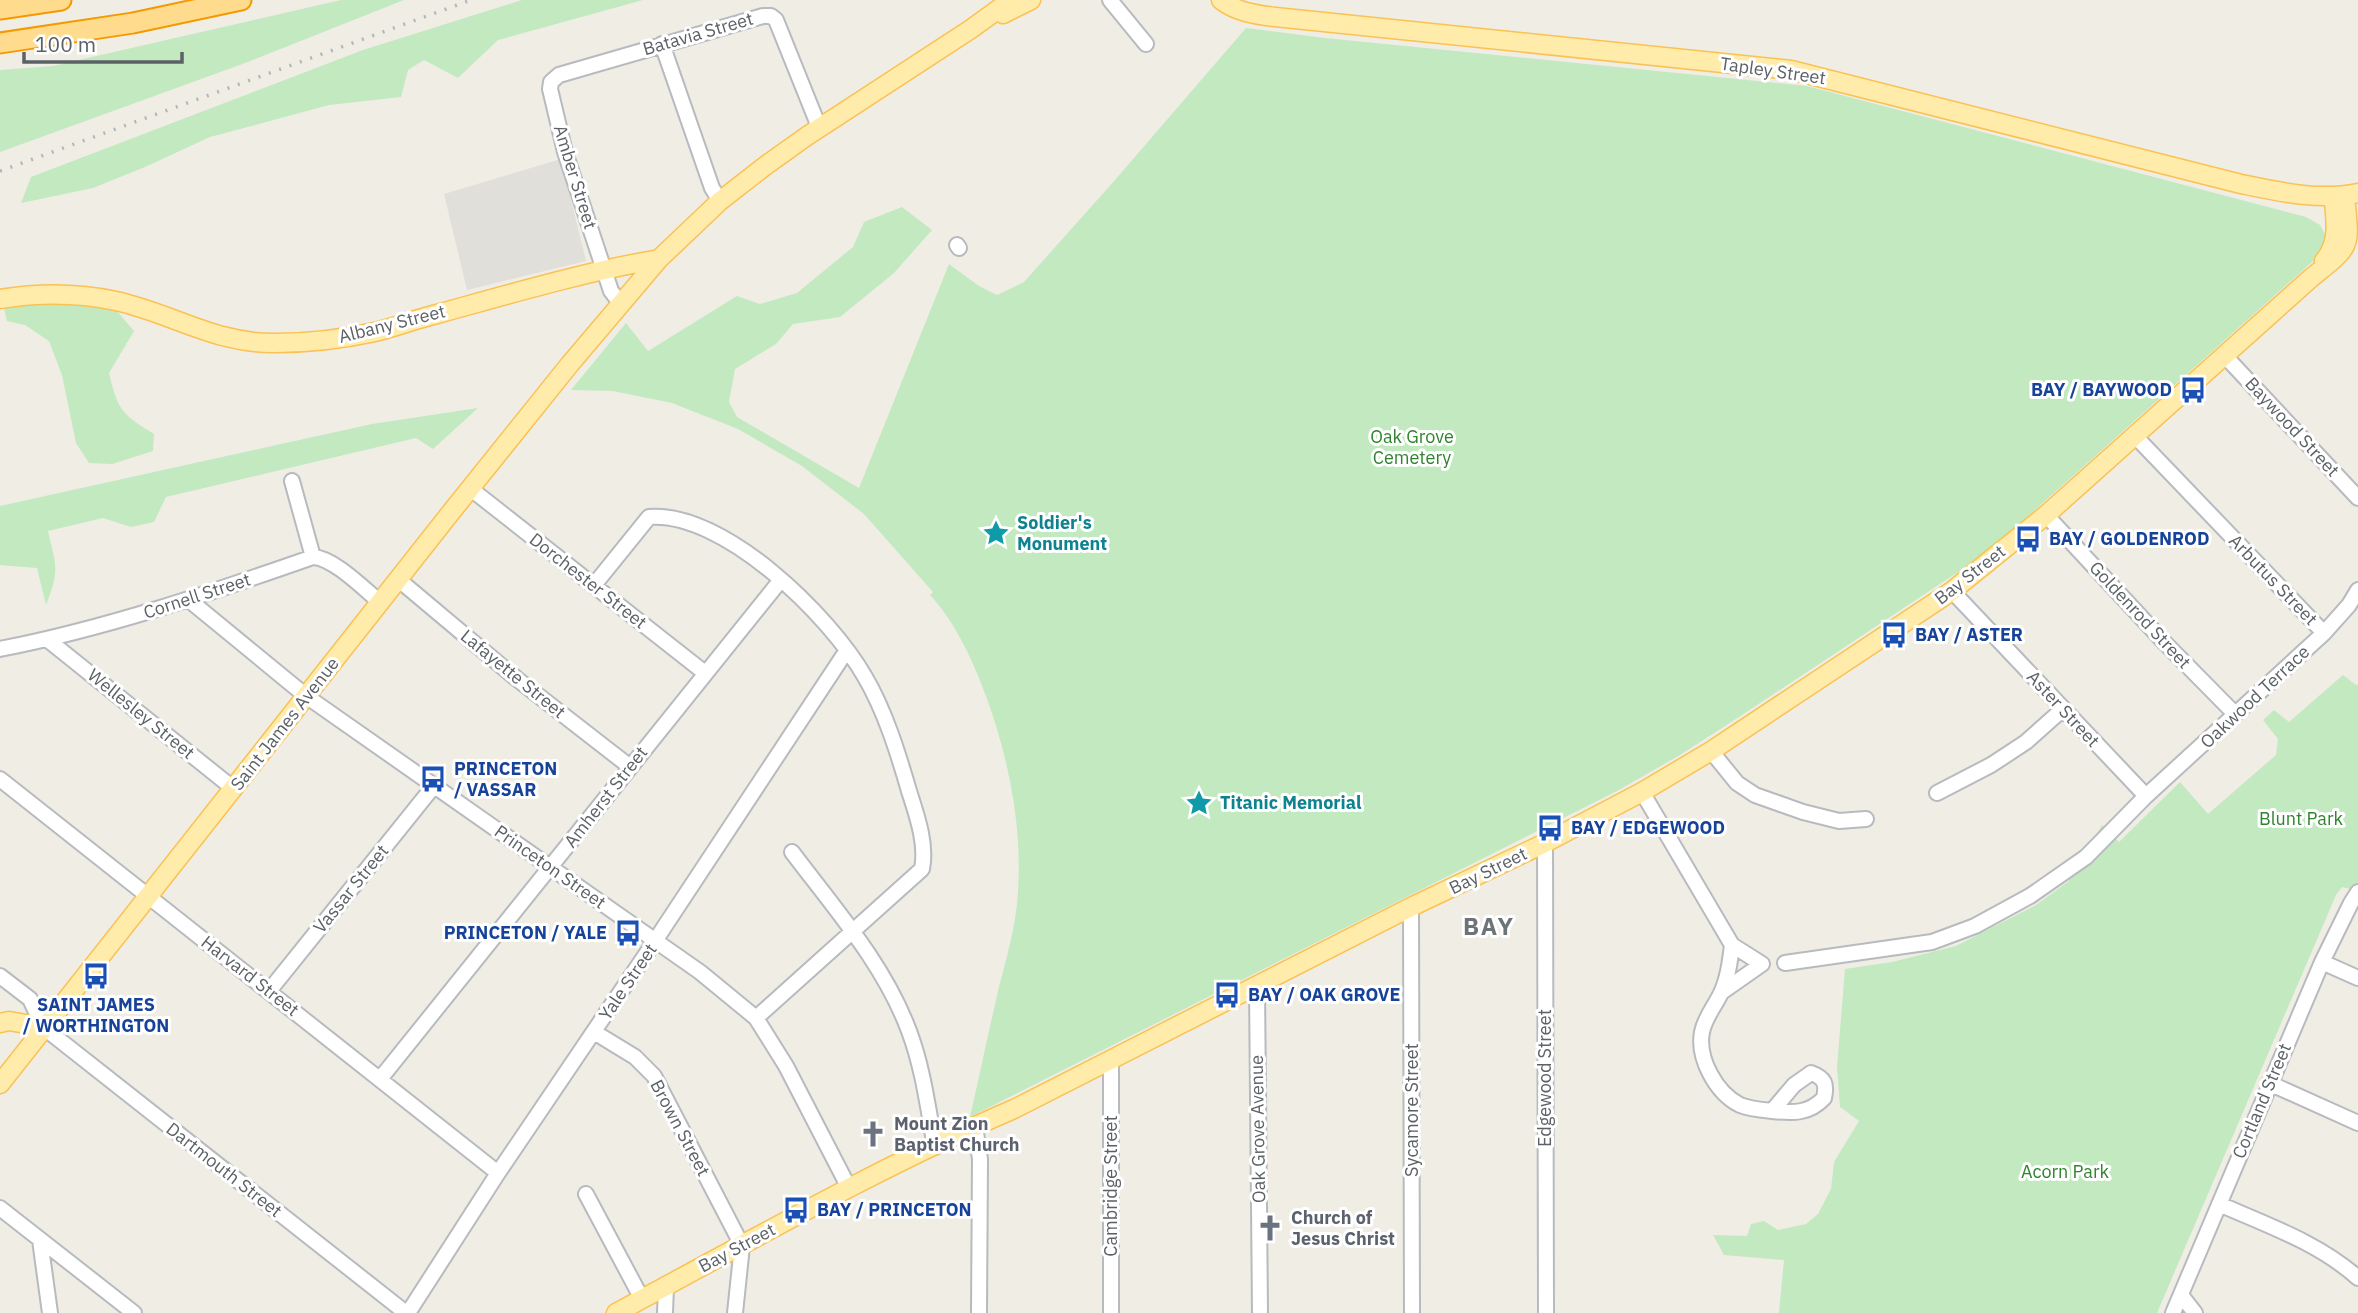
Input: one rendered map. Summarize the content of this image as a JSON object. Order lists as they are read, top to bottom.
{
  "streets": {
    "main road": [
      "Tapley Street",
      "Albany Street",
      "Bay Street",
      "Saint James Avenue"
    ],
    "street": [
      "Batavia Street",
      "Amber Street",
      "Baywood Street",
      "Arbutus Street",
      "Dorchester Street",
      "Cornell Street",
      "Goldenrod Street",
      "Lafayette Street",
      "Oakwood Terrace",
      "Aster Street",
      "Wellesley Street",
      "Amherst Street",
      "Princeton Street",
      "Vassar Street",
      "Harvard Street",
      "Yale Street",
      "Edgewood Street",
      "Cortland Street",
      "Sycamore Street",
      "Brown Street",
      "Oak Grove Avenue",
      "Dartmouth Street",
      "Cambridge Street"
    ]
  },
  "crossings": [
    ["Batavia Street", "Amber Street"],
    ["Batavia Street", "Saint James Avenue"],
    ["Tapley Street", "Bay Street"],
    ["Amber Street", "Albany Street"],
    ["Amber Street", "Saint James Avenue"],
    ["Albany Street", "Saint James Avenue"],
    ["Baywood Street", "Bay Street"],
    ["Bay Street", "Arbutus Street"],
    ["Bay Street", "Goldenrod Street"],
    ["Bay Street", "Aster Street"],
    ["Bay Street", "Princeton Street"],
    ["Bay Street", "Edgewood Street"],
    ["Bay Street", "Sycamore Street"],
    ["Bay Street", "Brown Street"],
    ["Bay Street", "Oak Grove Avenue"],
    ["Bay Street", "Cambridge Street"],
    ["Arbutus Street", "Oakwood Terrace"],
    ["Dorchester Street", "Saint James Avenue"],
    ["Dorchester Street", "Amherst Street"],
    ["Cornell Street", "Wellesley Street"],
    ["Cornell Street", "Princeton Street"],
    ["Goldenrod Street", "Oakwood Terrace"],
    ["Lafayette Street", "Saint James Avenue"],
    ["Lafayette Street", "Amherst Street"],
    ["Oakwood Terrace", "Aster Street"],
    ["Wellesley Street", "Saint James Avenue"],
    ["Saint James Avenue", "Princeton Street"],
    ["Saint James Avenue", "Harvard Street"],
    ["Saint James Avenue", "Dartmouth Street"],
    ["Amherst Street", "Princeton Street"],
    ["Amherst Street", "Harvard Street"],
    ["Princeton Street", "Vassar Street"],
    ["Princeton Street", "Yale Street"],
    ["Vassar Street", "Harvard Street"],
    ["Harvard Street", "Yale Street"],
    ["Yale Street", "Brown Street"],
    ["Yale Street", "Dartmouth Street"]
  ],
  "districts": ["BAY"],
  "parks": ["Oak Grove Cemetery", "Blunt Park", "Acorn Park"],
  "places": {
    "bus stop": [
      "BAY / BAYWOOD",
      "BAY / GOLDENROD",
      "BAY / ASTER",
      "PRINCETON / VASSAR",
      "BAY / EDGEWOOD",
      "PRINCETON / YALE",
      "SAINT JAMES / WORTHINGTON",
      "BAY / OAK GROVE",
      "BAY / PRINCETON"
    ],
    "place": ["Soldier's Monument", "Titanic Memorial"],
    "church": ["Mount Zion Baptist Church", "Church of Jesus Christ"]
  },
  "scale_bar": "100 m"
}
